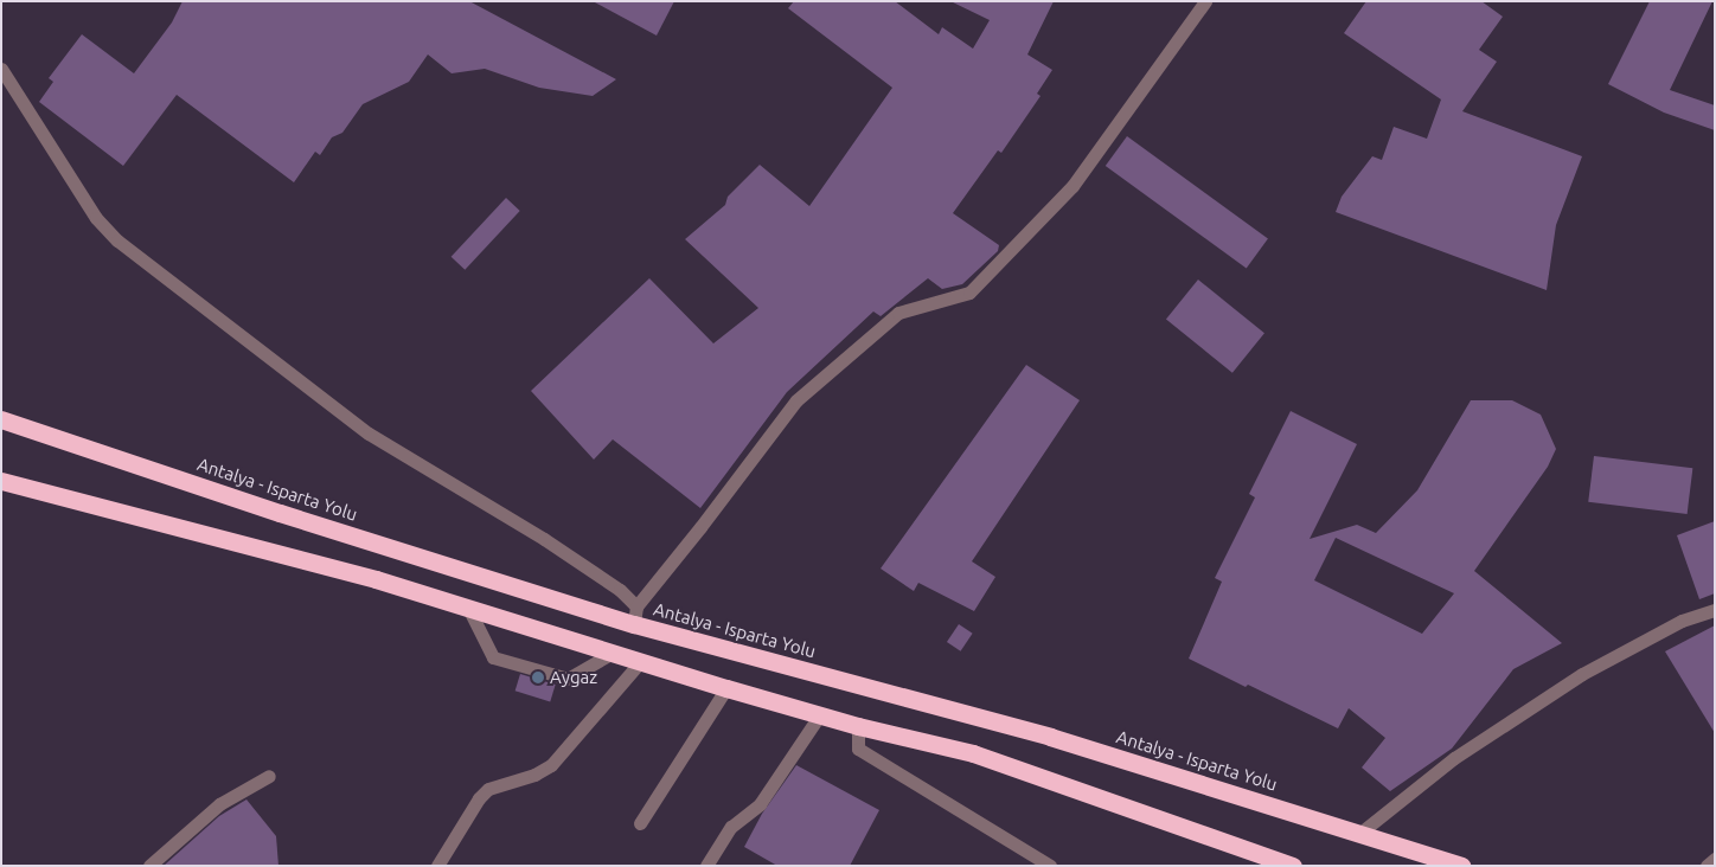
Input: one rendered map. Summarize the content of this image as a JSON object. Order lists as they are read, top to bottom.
{
  "streets": {
    "highway": ["Antalya - Isparta Yolu"]
  },
  "places": ["Aygaz"]
}
